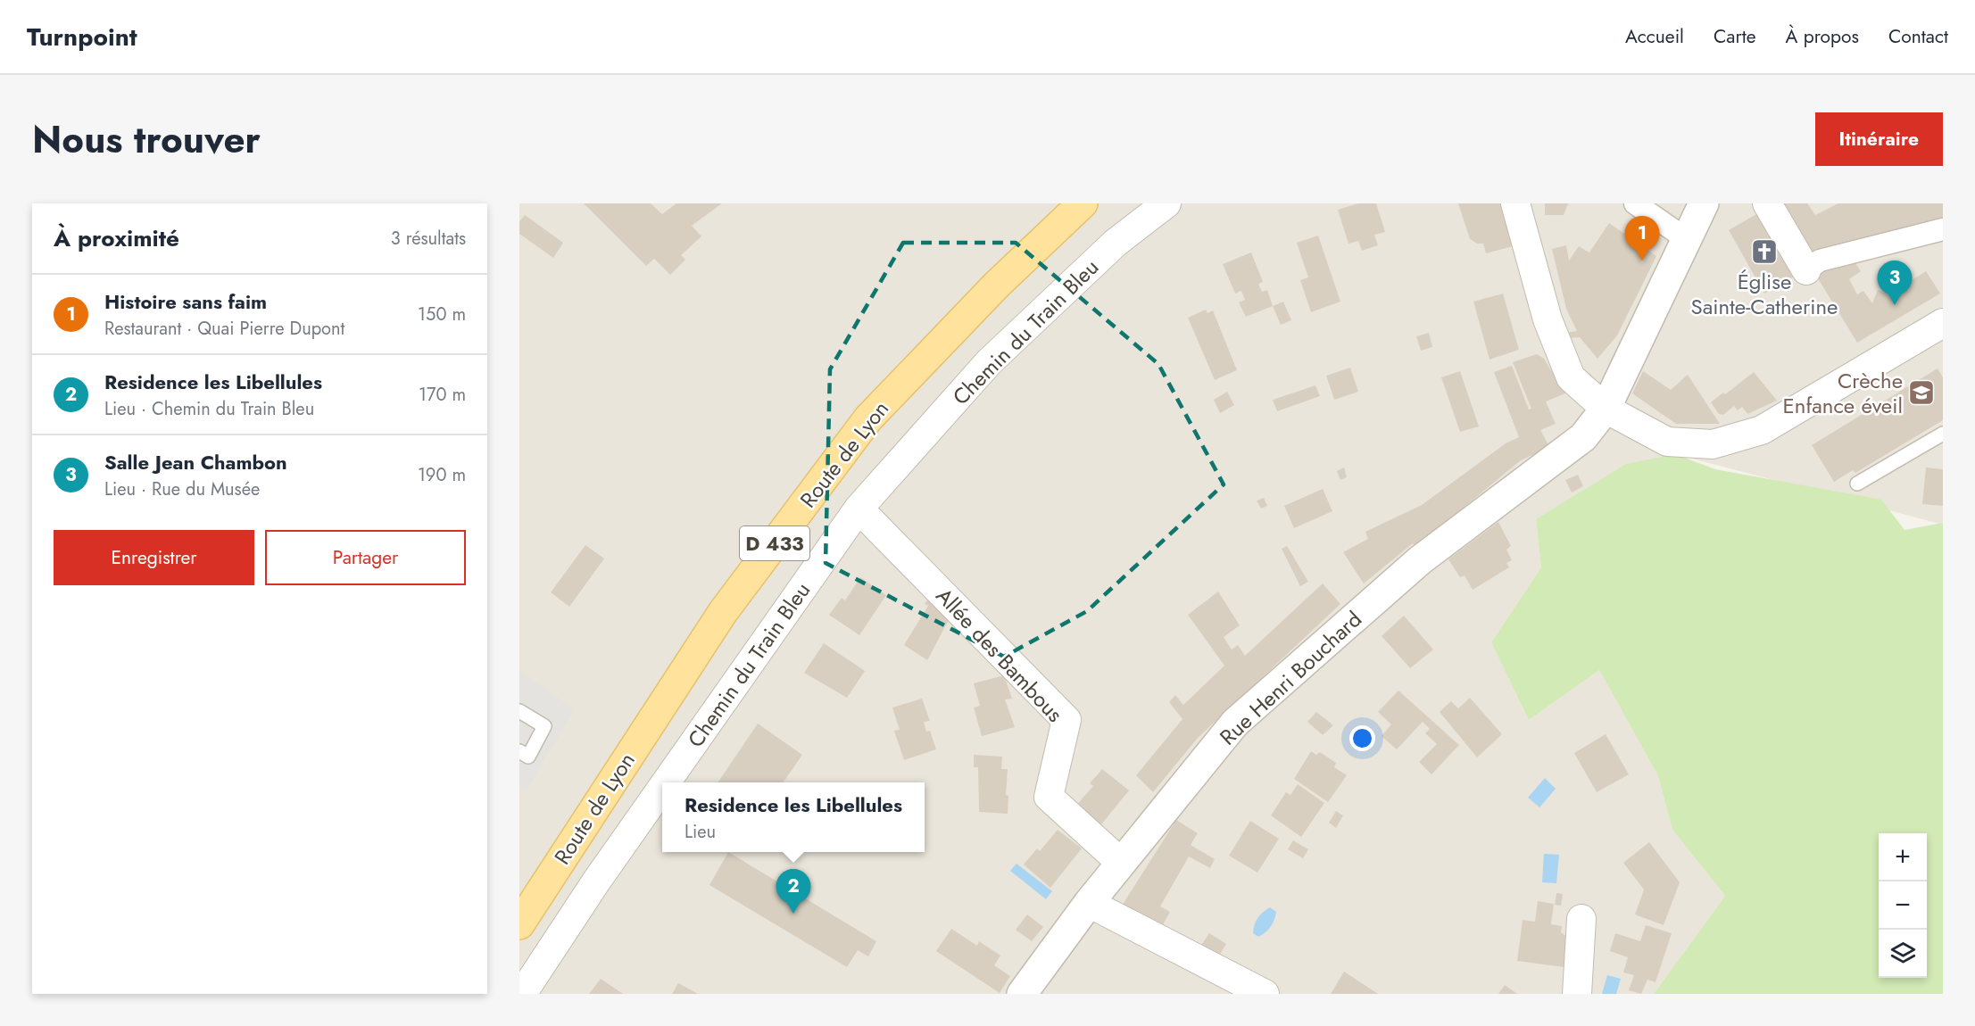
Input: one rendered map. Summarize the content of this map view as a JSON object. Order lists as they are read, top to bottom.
{
  "streets": {
    "main road": ["Route de Lyon", "D 433"],
    "street": ["Chemin du Train Bleu", "Allée des Bambous", "Rue Henri Bouchard"]
  },
  "crossings": [
    ["Chemin du Train Bleu", "Allée des Bambous"],
    ["Allée des Bambous", "Rue Henri Bouchard"]
  ],
  "places": {
    "church": ["Église Sainte-Catherine"],
    "school or university": ["Crèche Enfance éveil"]
  },
  "page": {
    "header": "Turnpoint",
    "nav": [
      "Accueil",
      "Carte",
      "À propos",
      "Contact"
    ],
    "title": "Nous trouver",
    "buttons": [
      "Itinéraire",
      ["Enregistrer", "Partager"]
    ],
    "heading": ["À proximité", "3 résultats"],
    "pins": ["1", "3", "2"],
    "list": [
      {
        "mark": "1",
        "name": "Histoire sans faim",
        "note": "Restaurant · Quai Pierre Dupont",
        "value": "150 m"
      },
      {
        "mark": "2",
        "name": "Residence les Libellules",
        "note": "Lieu · Chemin du Train Bleu",
        "value": "170 m"
      },
      {
        "mark": "3",
        "name": "Salle Jean Chambon",
        "note": "Lieu · Rue du Musée",
        "value": "190 m"
      }
    ],
    "popup": ["Residence les Libellules", "Lieu"],
    "map_buttons": ["+", "−"]
  }
}
